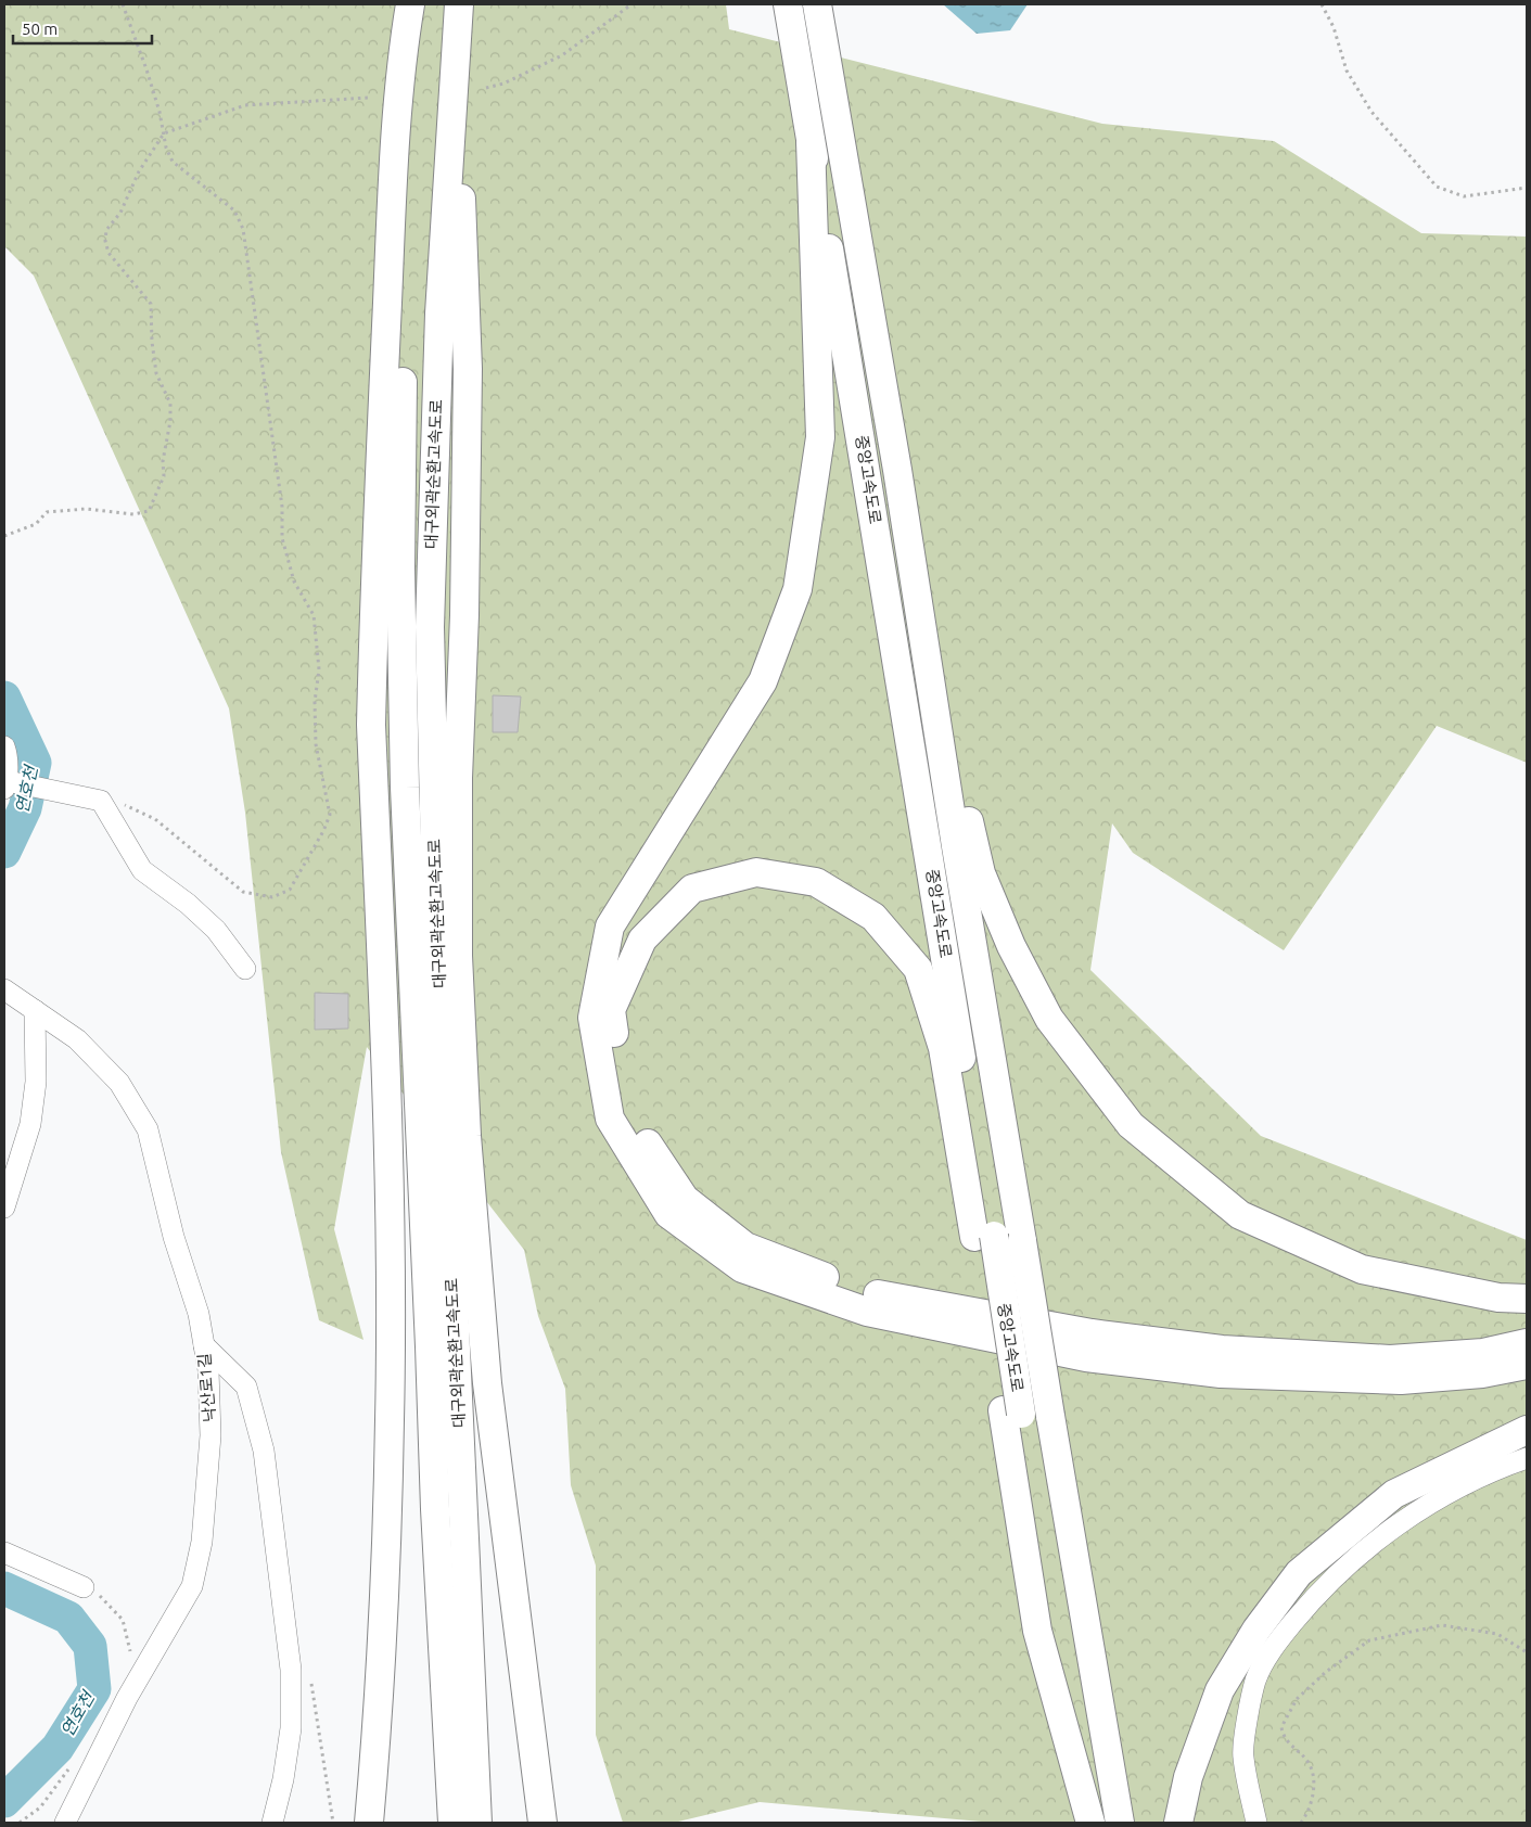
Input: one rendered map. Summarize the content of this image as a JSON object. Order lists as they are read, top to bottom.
{
  "streets": {
    "highway": ["대구외곽순환고속도로", "중앙고속도로"],
    "street": ["낙산로1길"]
  },
  "water": ["연호천"],
  "scale_bar": "50 m"
}
